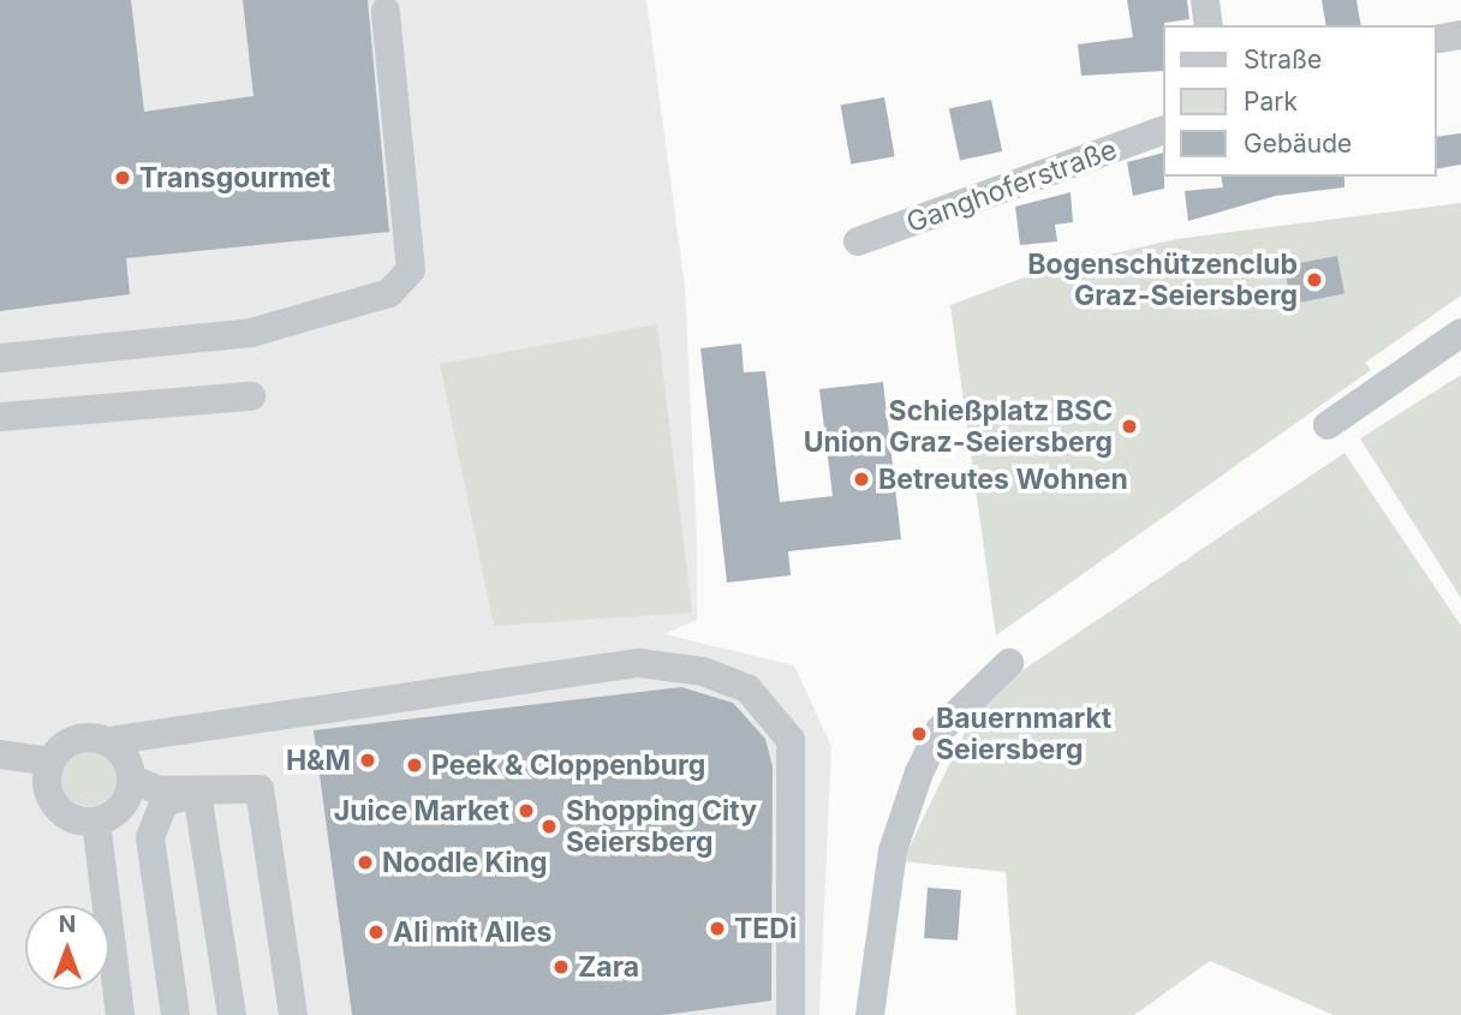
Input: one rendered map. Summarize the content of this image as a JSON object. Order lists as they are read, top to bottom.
{
  "streets": {
    "street": ["Ganghoferstraße"]
  },
  "places": [
    "Transgourmet",
    "Bogenschützenclub Graz-Seiersberg",
    "Schießplatz BSC Union Graz-Seiersberg",
    "Betreutes Wohnen",
    "Bauernmarkt Seiersberg",
    "H&M",
    "Peek & Cloppenburg",
    "Juice Market",
    "Shopping City Seiersberg",
    "Noodle King",
    "TEDi",
    "Ali mit Alles",
    "Zara"
  ],
  "legend": ["Straße", "Park", "Gebäude"],
  "north": "top"
}
